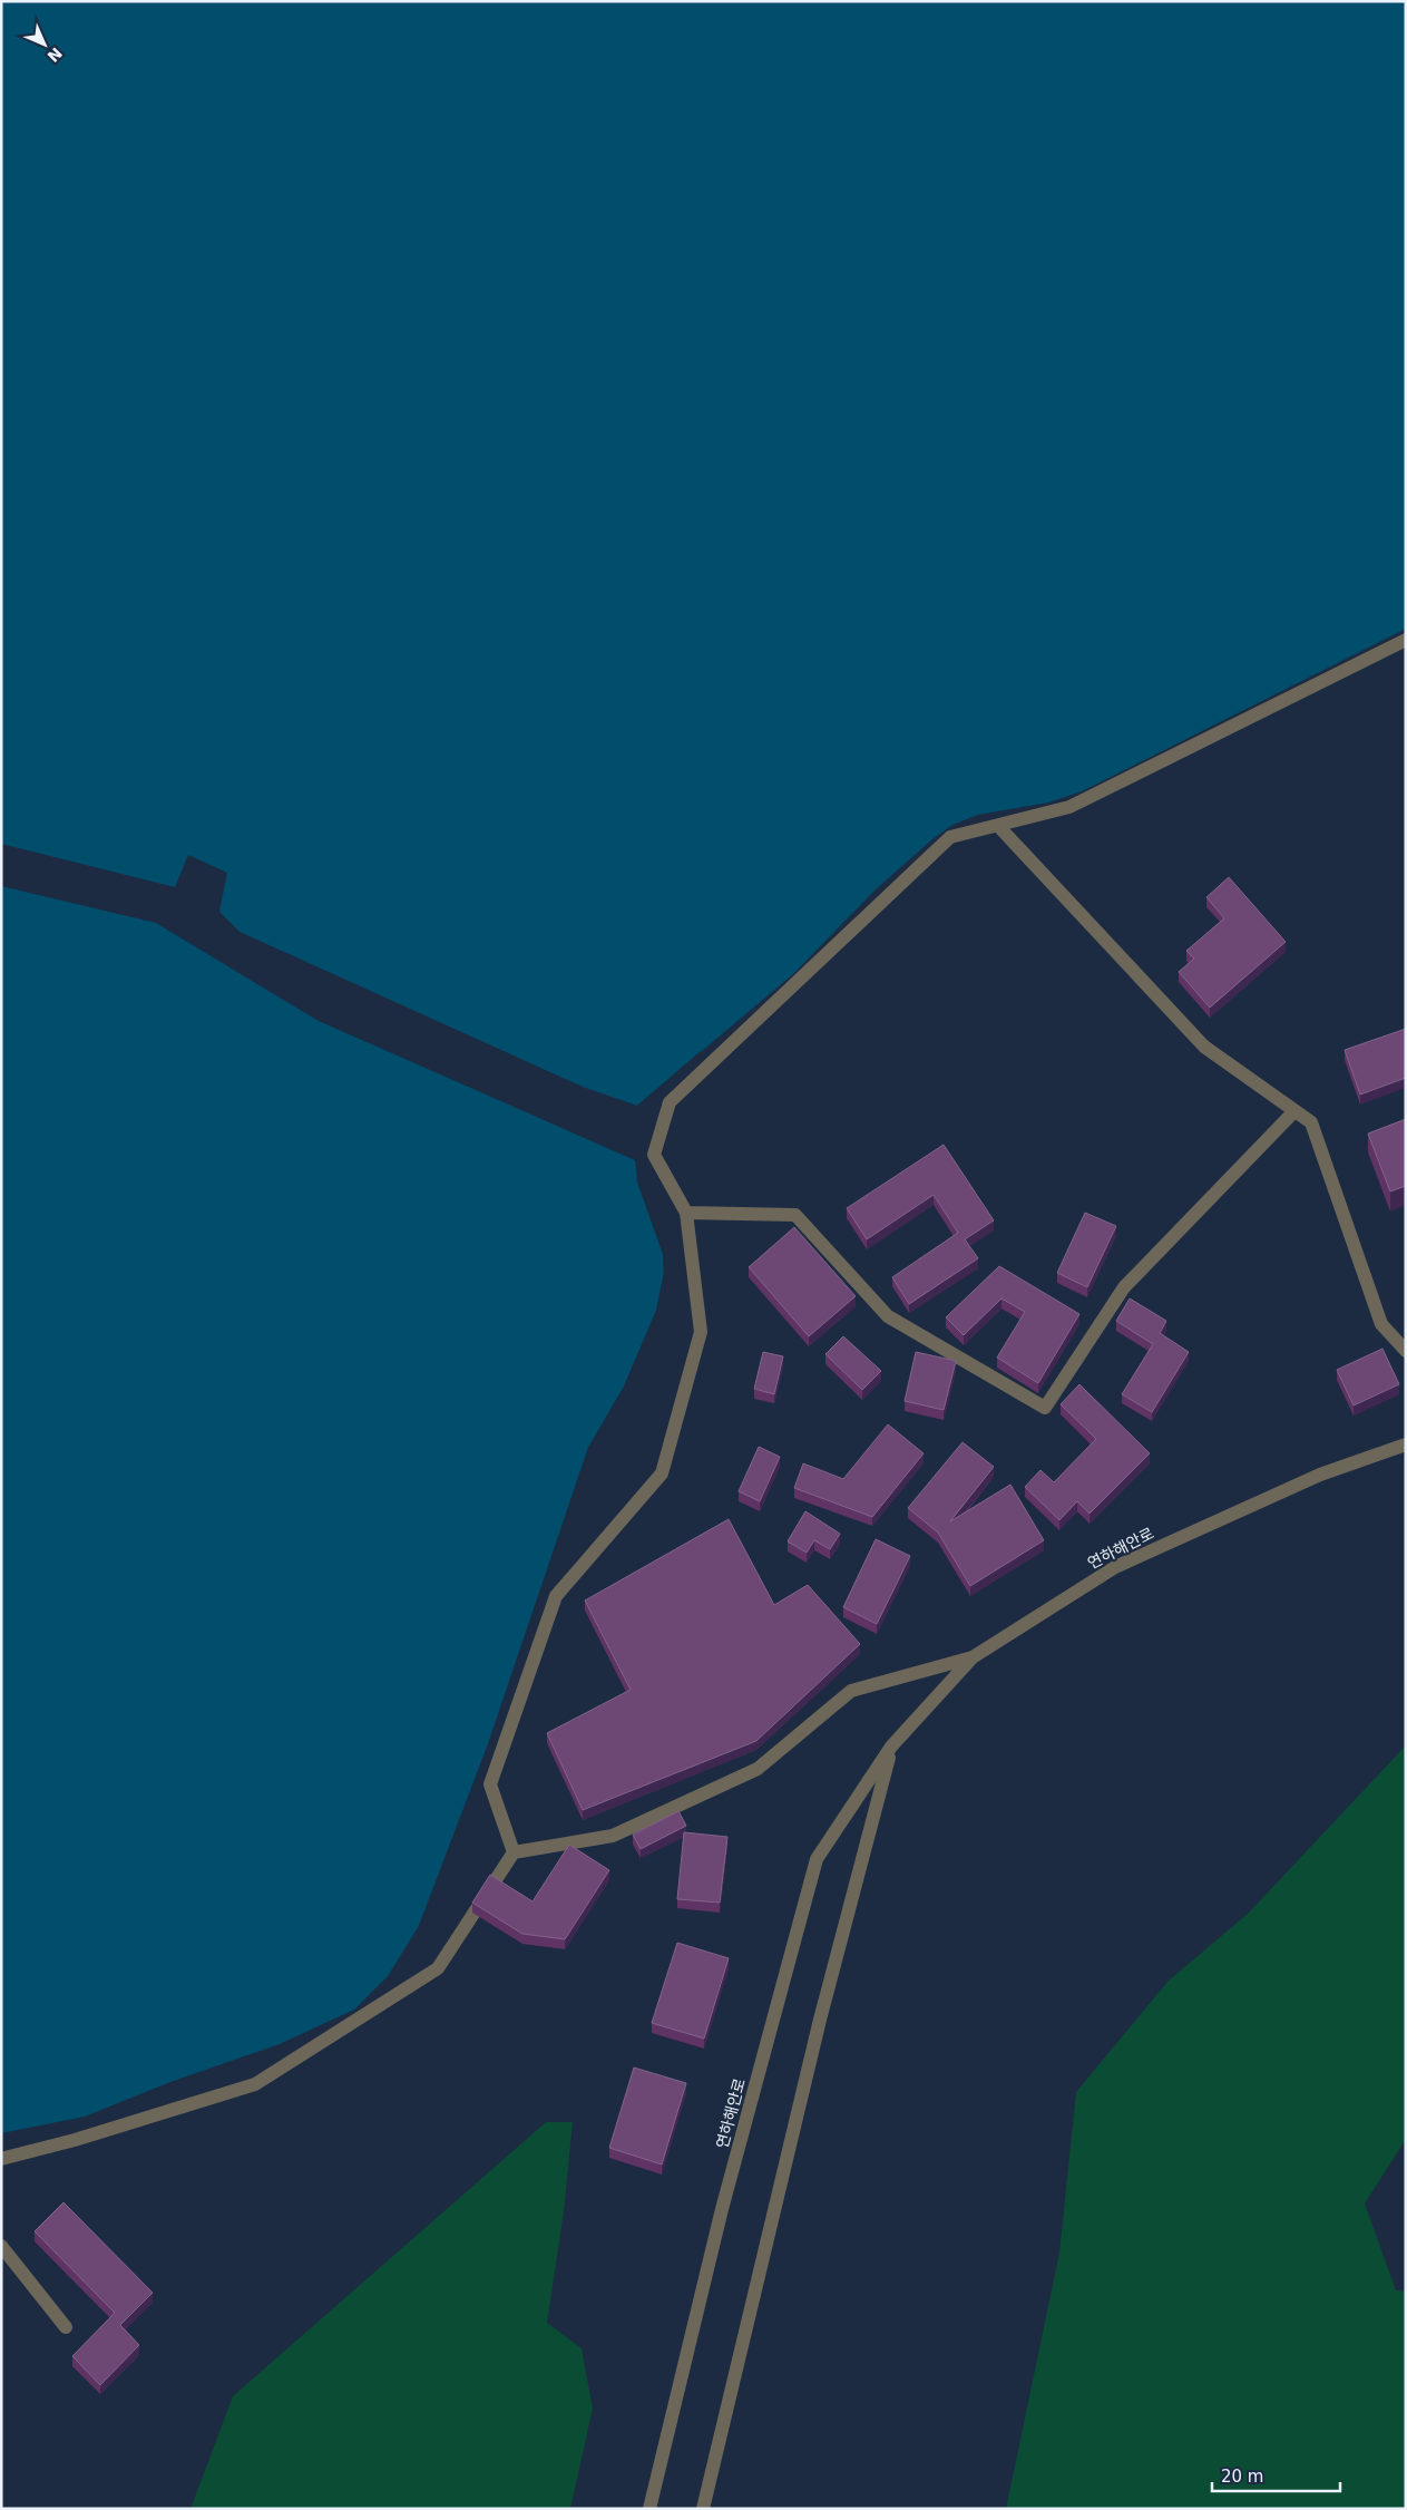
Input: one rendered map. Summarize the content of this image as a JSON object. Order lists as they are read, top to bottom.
{
  "streets": {
    "street": ["연하해안로"]
  },
  "scale_bar": "20 m",
  "north": "bottom right"
}
